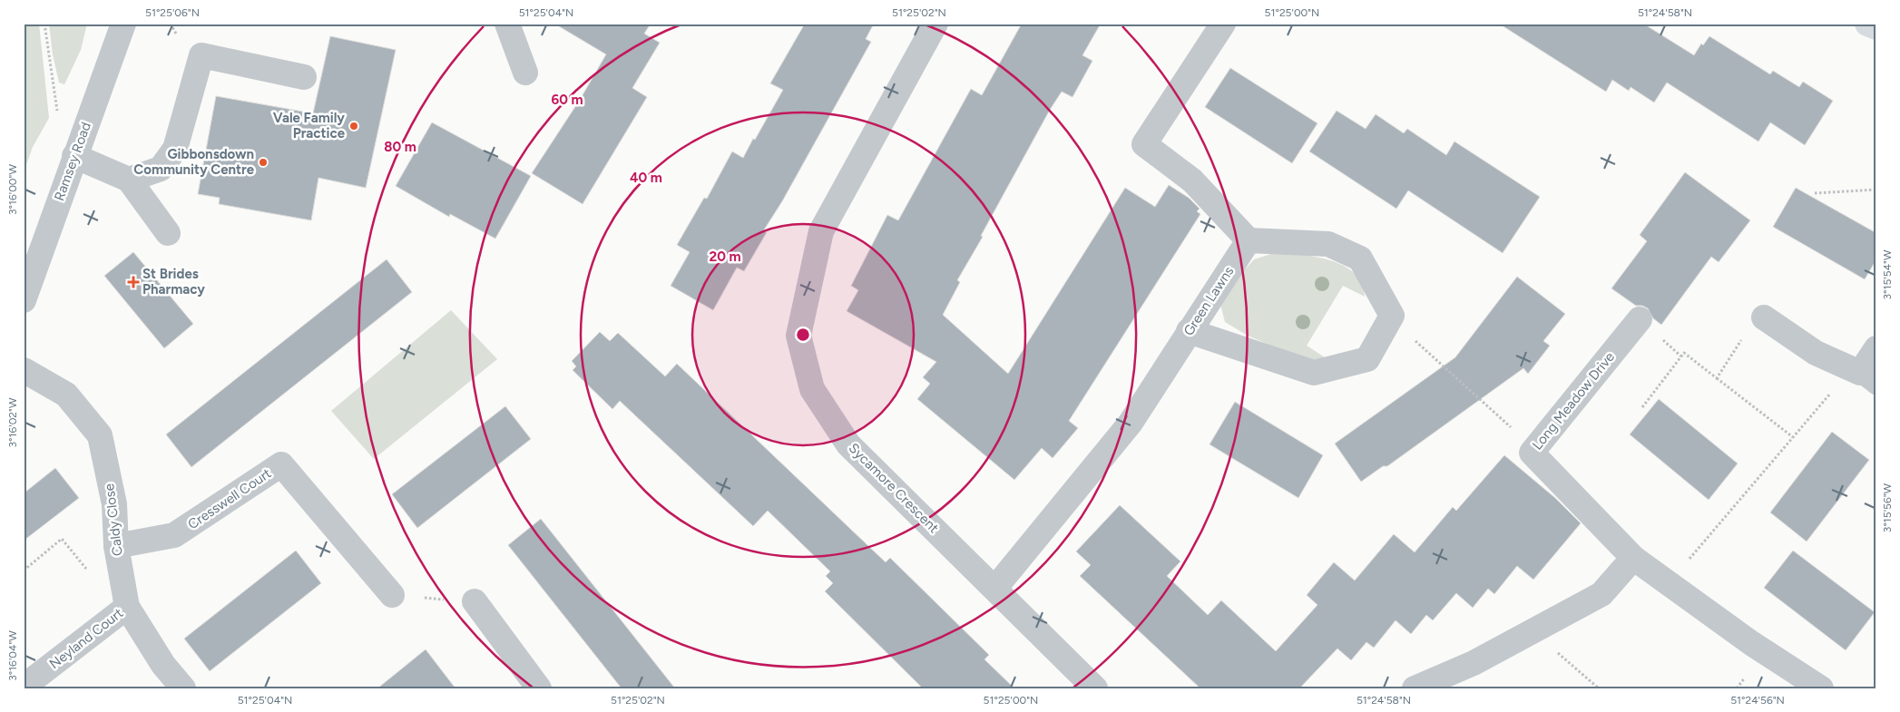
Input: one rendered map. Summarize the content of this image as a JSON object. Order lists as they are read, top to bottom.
{
  "streets": {
    "street": [
      "Ramsey Road",
      "Green Lawns",
      "Long Meadow Drive",
      "Sycamore Crescent",
      "Cresswell Court",
      "Caldy Close",
      "Neyland Court"
    ]
  },
  "crossings": [
    ["Green Lawns", "Sycamore Crescent"],
    ["Cresswell Court", "Caldy Close"],
    ["Caldy Close", "Neyland Court"]
  ],
  "places": {
    "other": ["Vale Family Practice", "Gibbonsdown Community Centre"],
    "health": ["St Brides Pharmacy"]
  },
  "coordinates": [
    "51°25'06\"N",
    "51°25'04\"N",
    "51°25'02\"N",
    "51°25'00\"N",
    "51°24'58\"N",
    "3°16'00\"W",
    "3°15'54\"W",
    "3°16'02\"W",
    "3°15'56\"W",
    "3°16'04\"W",
    "51°24'56\"N"
  ],
  "rings": [
    "60 m",
    "80 m",
    "40 m",
    "20 m"
  ]
}
